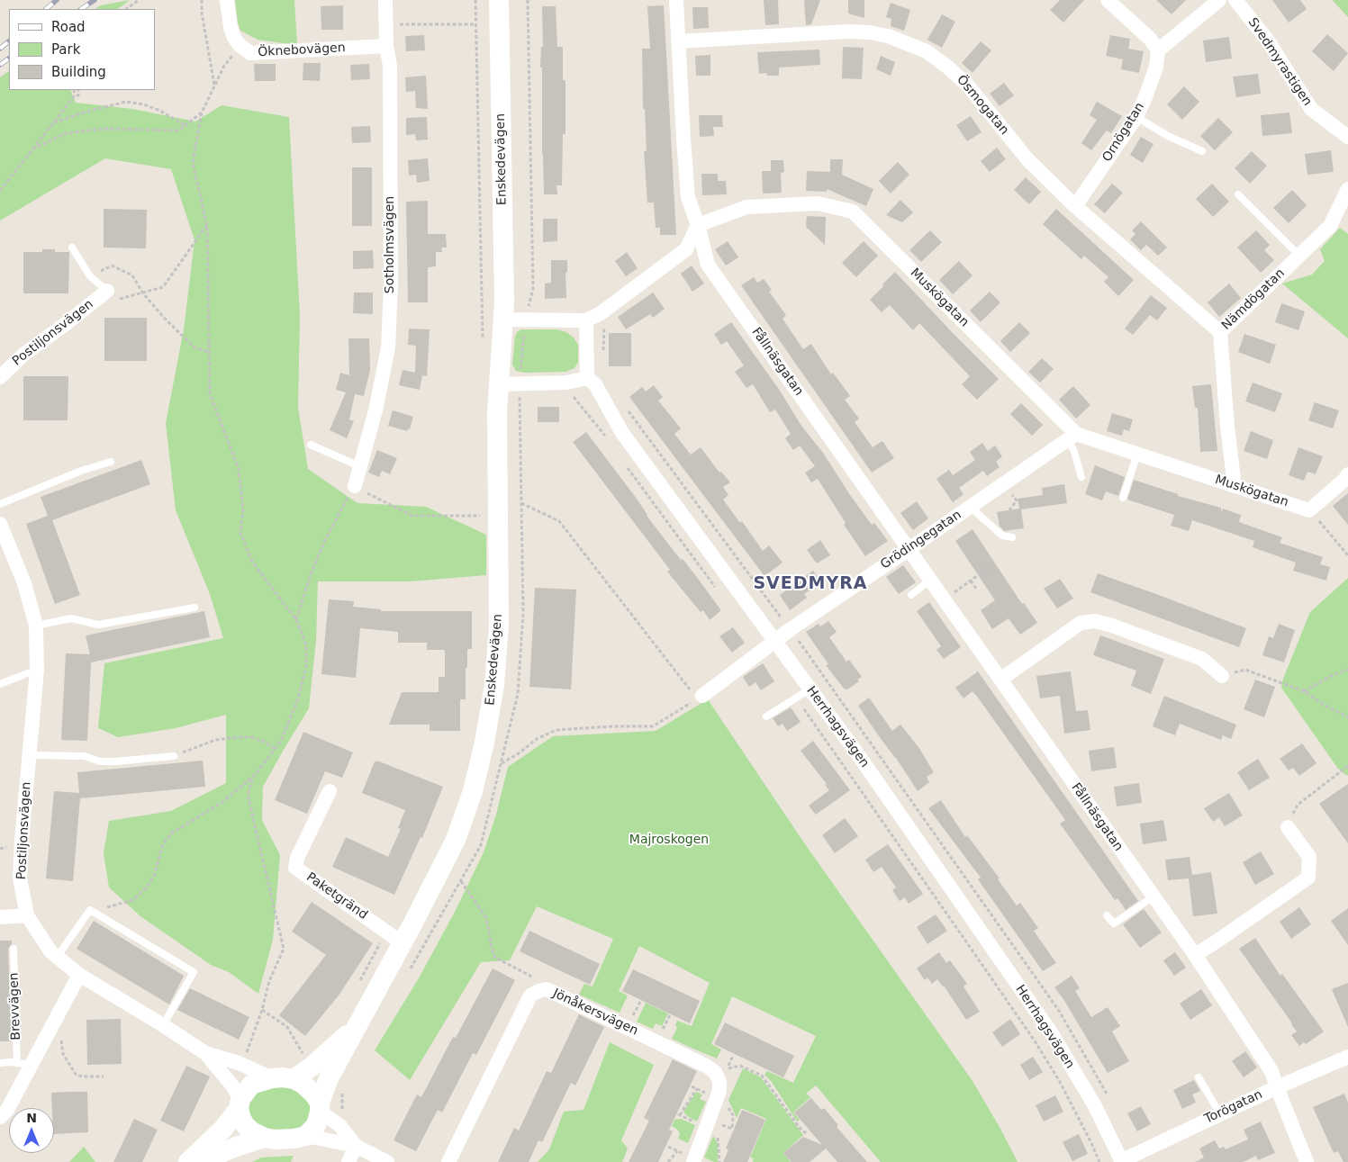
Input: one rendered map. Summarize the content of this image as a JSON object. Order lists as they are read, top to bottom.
{
  "streets": {
    "street": [
      "Öknebovägen",
      "Svedmyrastigen",
      "Ösmogatan",
      "Ornögatan",
      "Enskedevägen",
      "Sotholmsvägen",
      "Muskögatan",
      "Nämdögatan",
      "Postiljonsvägen",
      "Fållnäsgatan",
      "Grödingegatan",
      "Herrhagsvägen",
      "Paketgränd",
      "Brevvägen",
      "Jönåkersvägen",
      "Torögatan"
    ]
  },
  "crossings": [
    ["Öknebovägen", "Sotholmsvägen"],
    ["Ösmogatan", "Ornögatan"],
    ["Ösmogatan", "Nämdögatan"],
    ["Ösmogatan", "Fållnäsgatan"],
    ["Enskedevägen", "Postiljonsvägen"],
    ["Enskedevägen", "Paketgränd"],
    ["Muskögatan", "Nämdögatan"],
    ["Muskögatan", "Fållnäsgatan"],
    ["Muskögatan", "Grödingegatan"],
    ["Postiljonsvägen", "Brevvägen"],
    ["Fållnäsgatan", "Grödingegatan"],
    ["Fållnäsgatan", "Torögatan"],
    ["Grödingegatan", "Herrhagsvägen"],
    ["Herrhagsvägen", "Torögatan"]
  ],
  "districts": ["SVEDMYRA"],
  "parks": ["Majroskogen"],
  "legend": ["Road", "Park", "Building"],
  "north": "top"
}
